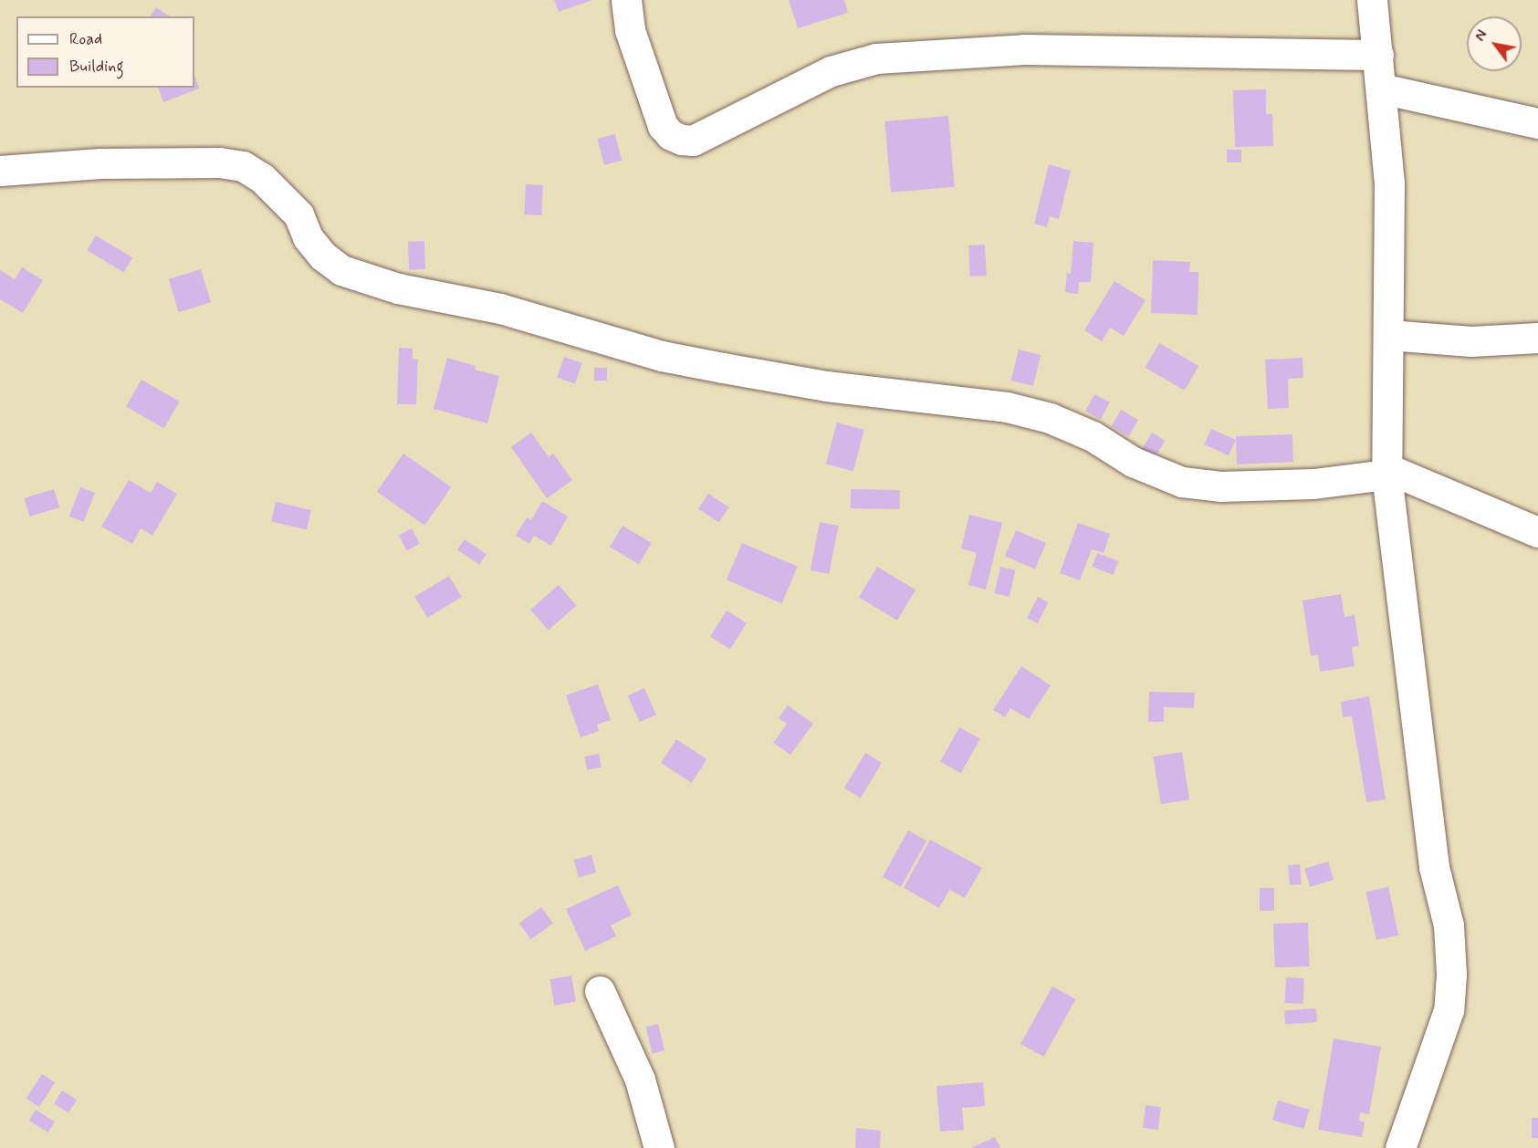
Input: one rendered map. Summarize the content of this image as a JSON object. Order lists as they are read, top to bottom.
{
  "legend": ["Road", "Building"],
  "north": "top left"
}
